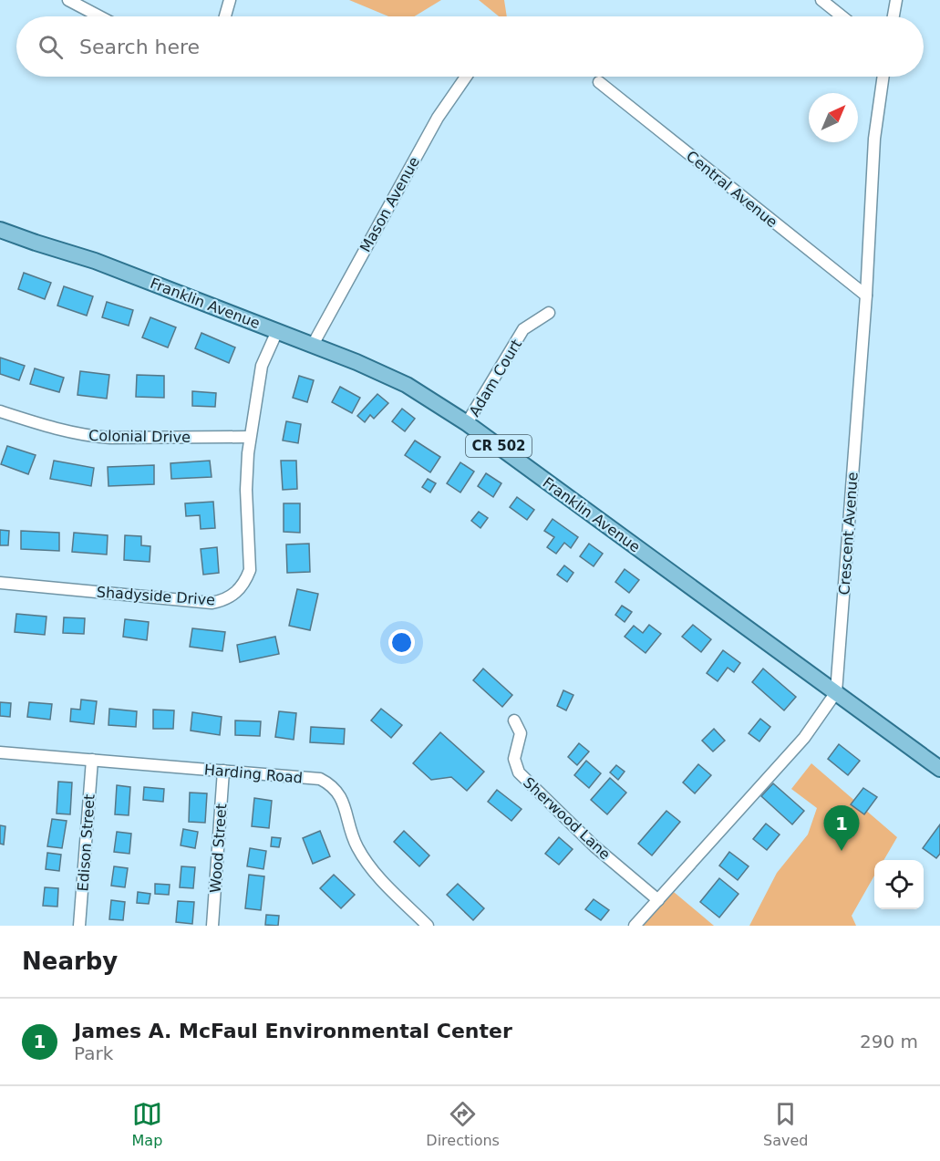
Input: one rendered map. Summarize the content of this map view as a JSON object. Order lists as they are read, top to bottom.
{
  "streets": {
    "main road": ["Franklin Avenue", "CR 502"],
    "street": [
      "Central Avenue",
      "Mason Avenue",
      "Adam Court",
      "Colonial Drive",
      "Crescent Avenue",
      "Shadyside Drive",
      "Harding Road",
      "Sherwood Lane",
      "Edison Street",
      "Wood Street"
    ]
  },
  "crossings": [
    ["Central Avenue", "Crescent Avenue"],
    ["Mason Avenue", "Franklin Avenue"],
    ["Franklin Avenue", "Adam Court"],
    ["Franklin Avenue", "Crescent Avenue"],
    ["Franklin Avenue", "Shadyside Drive"],
    ["Colonial Drive", "Shadyside Drive"],
    ["Harding Road", "Edison Street"],
    ["Harding Road", "Wood Street"]
  ],
  "north": "top right",
  "page": {
    "search": "Search here",
    "pins": "1",
    "heading": "Nearby",
    "list": [
      {
        "mark": "1",
        "name": "James A. McFaul Environmental Center",
        "note": "Park",
        "value": "290 m"
      }
    ],
    "nav": ["Map", "Directions", "Saved"]
  }
}
